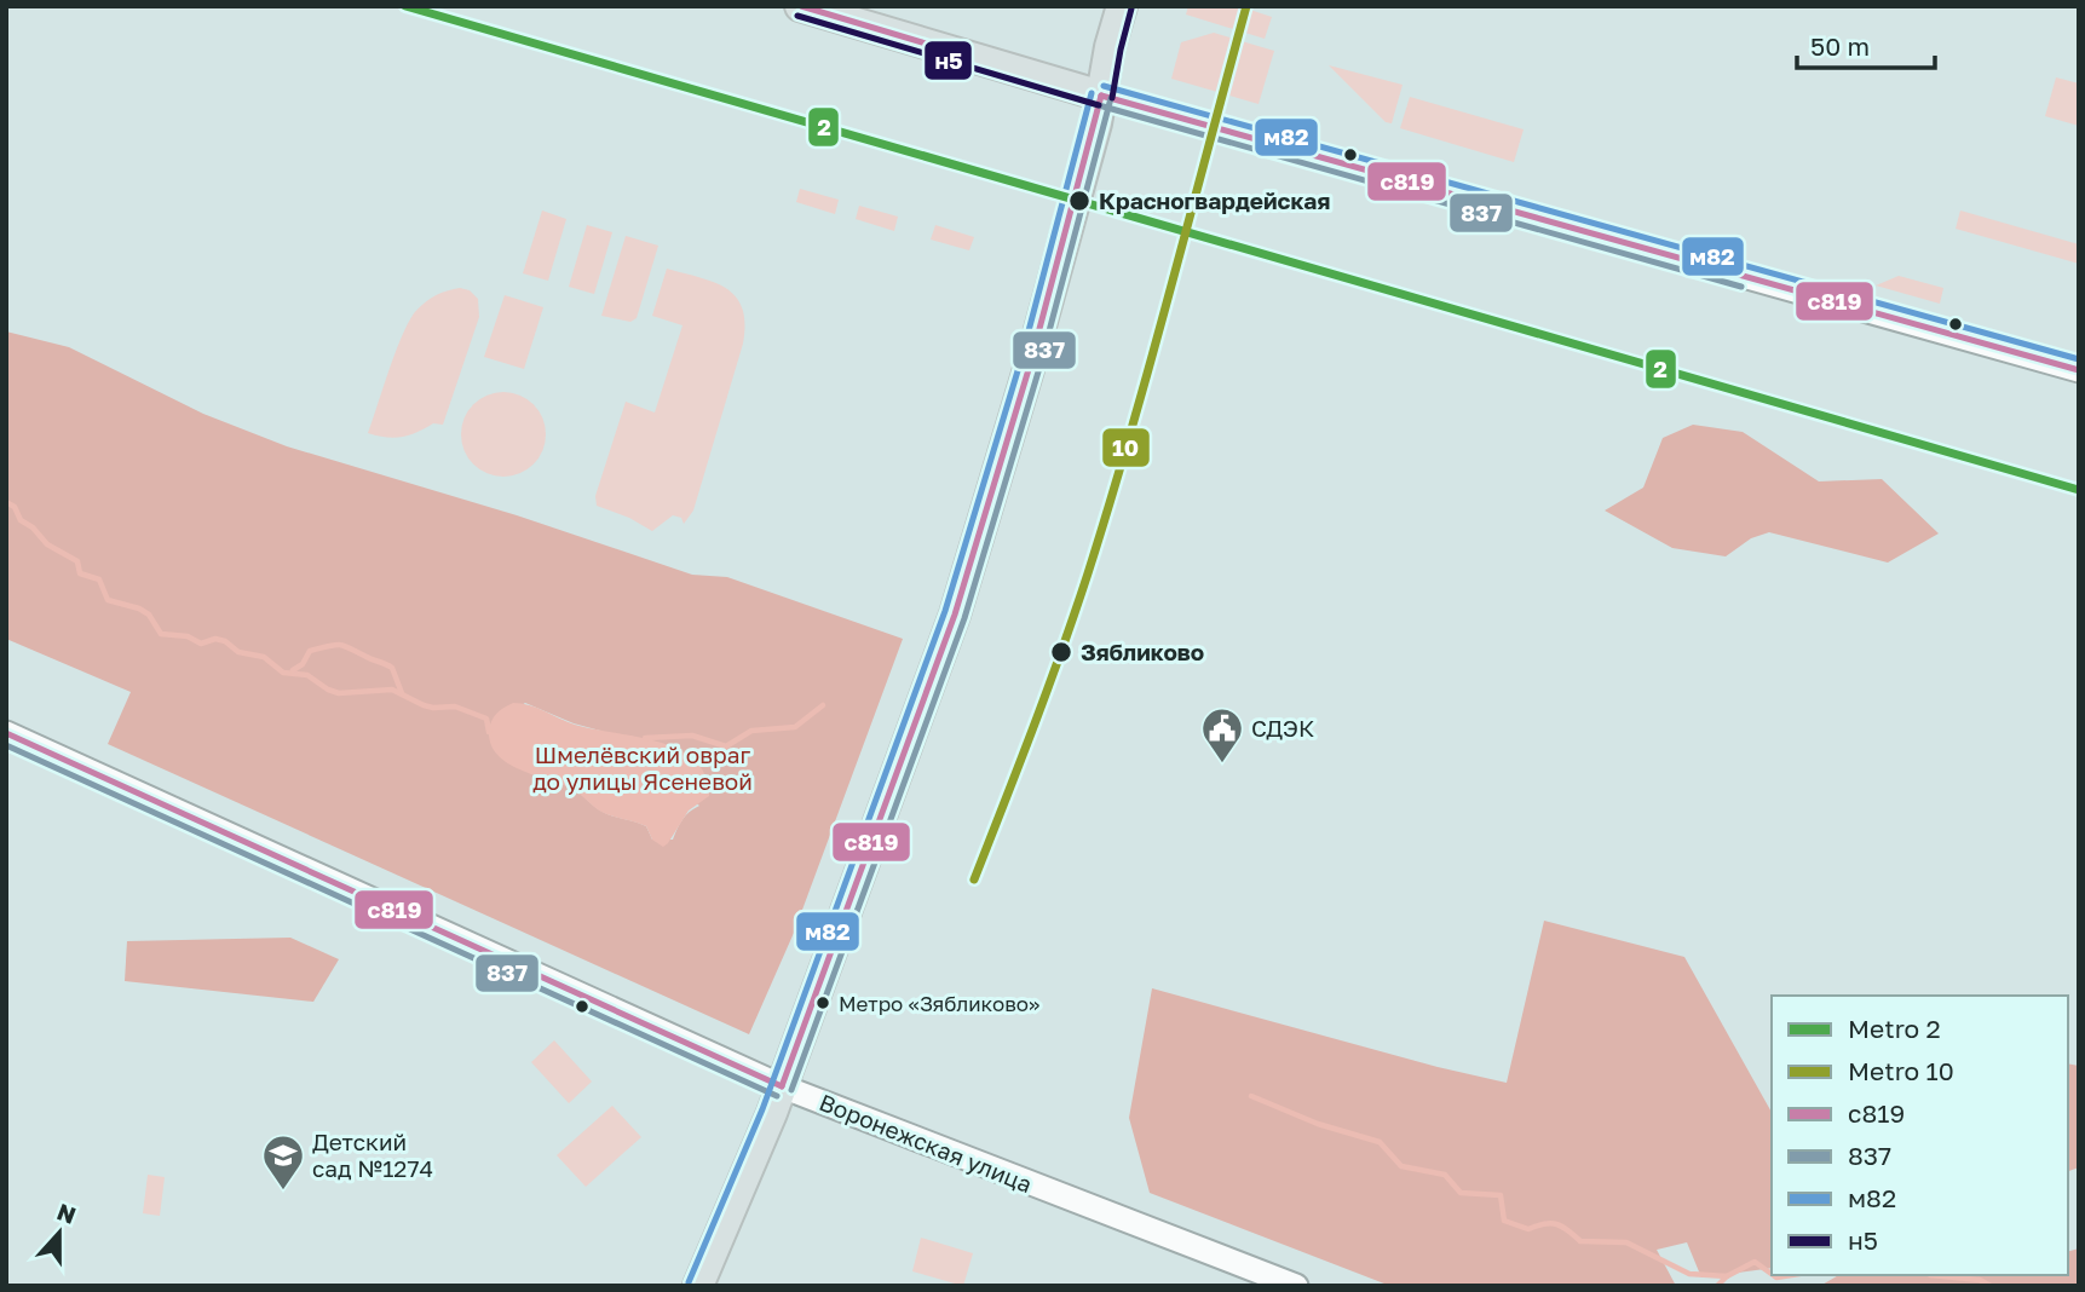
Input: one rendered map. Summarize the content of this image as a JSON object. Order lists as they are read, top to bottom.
{
  "streets": {
    "street": ["Воронежская улица"]
  },
  "parks": ["Шмелёвский овраг до улицы Ясеневой"],
  "places": {
    "other": ["Красногвардейская", "Зябликово", "Метро «Зябликово»"],
    "public building": ["СДЭК"],
    "school or university": ["Детский сад №1274"]
  },
  "lines": [
    "metro line 2",
    "metro line 10",
    "transit line с819",
    "transit line н5",
    "transit line м82",
    "transit line 837"
  ],
  "legend": [
    "Metro 2",
    "Metro 10",
    "с819",
    "837",
    "м82",
    "н5"
  ],
  "scale_bar": "50 m",
  "north": "top"
}
